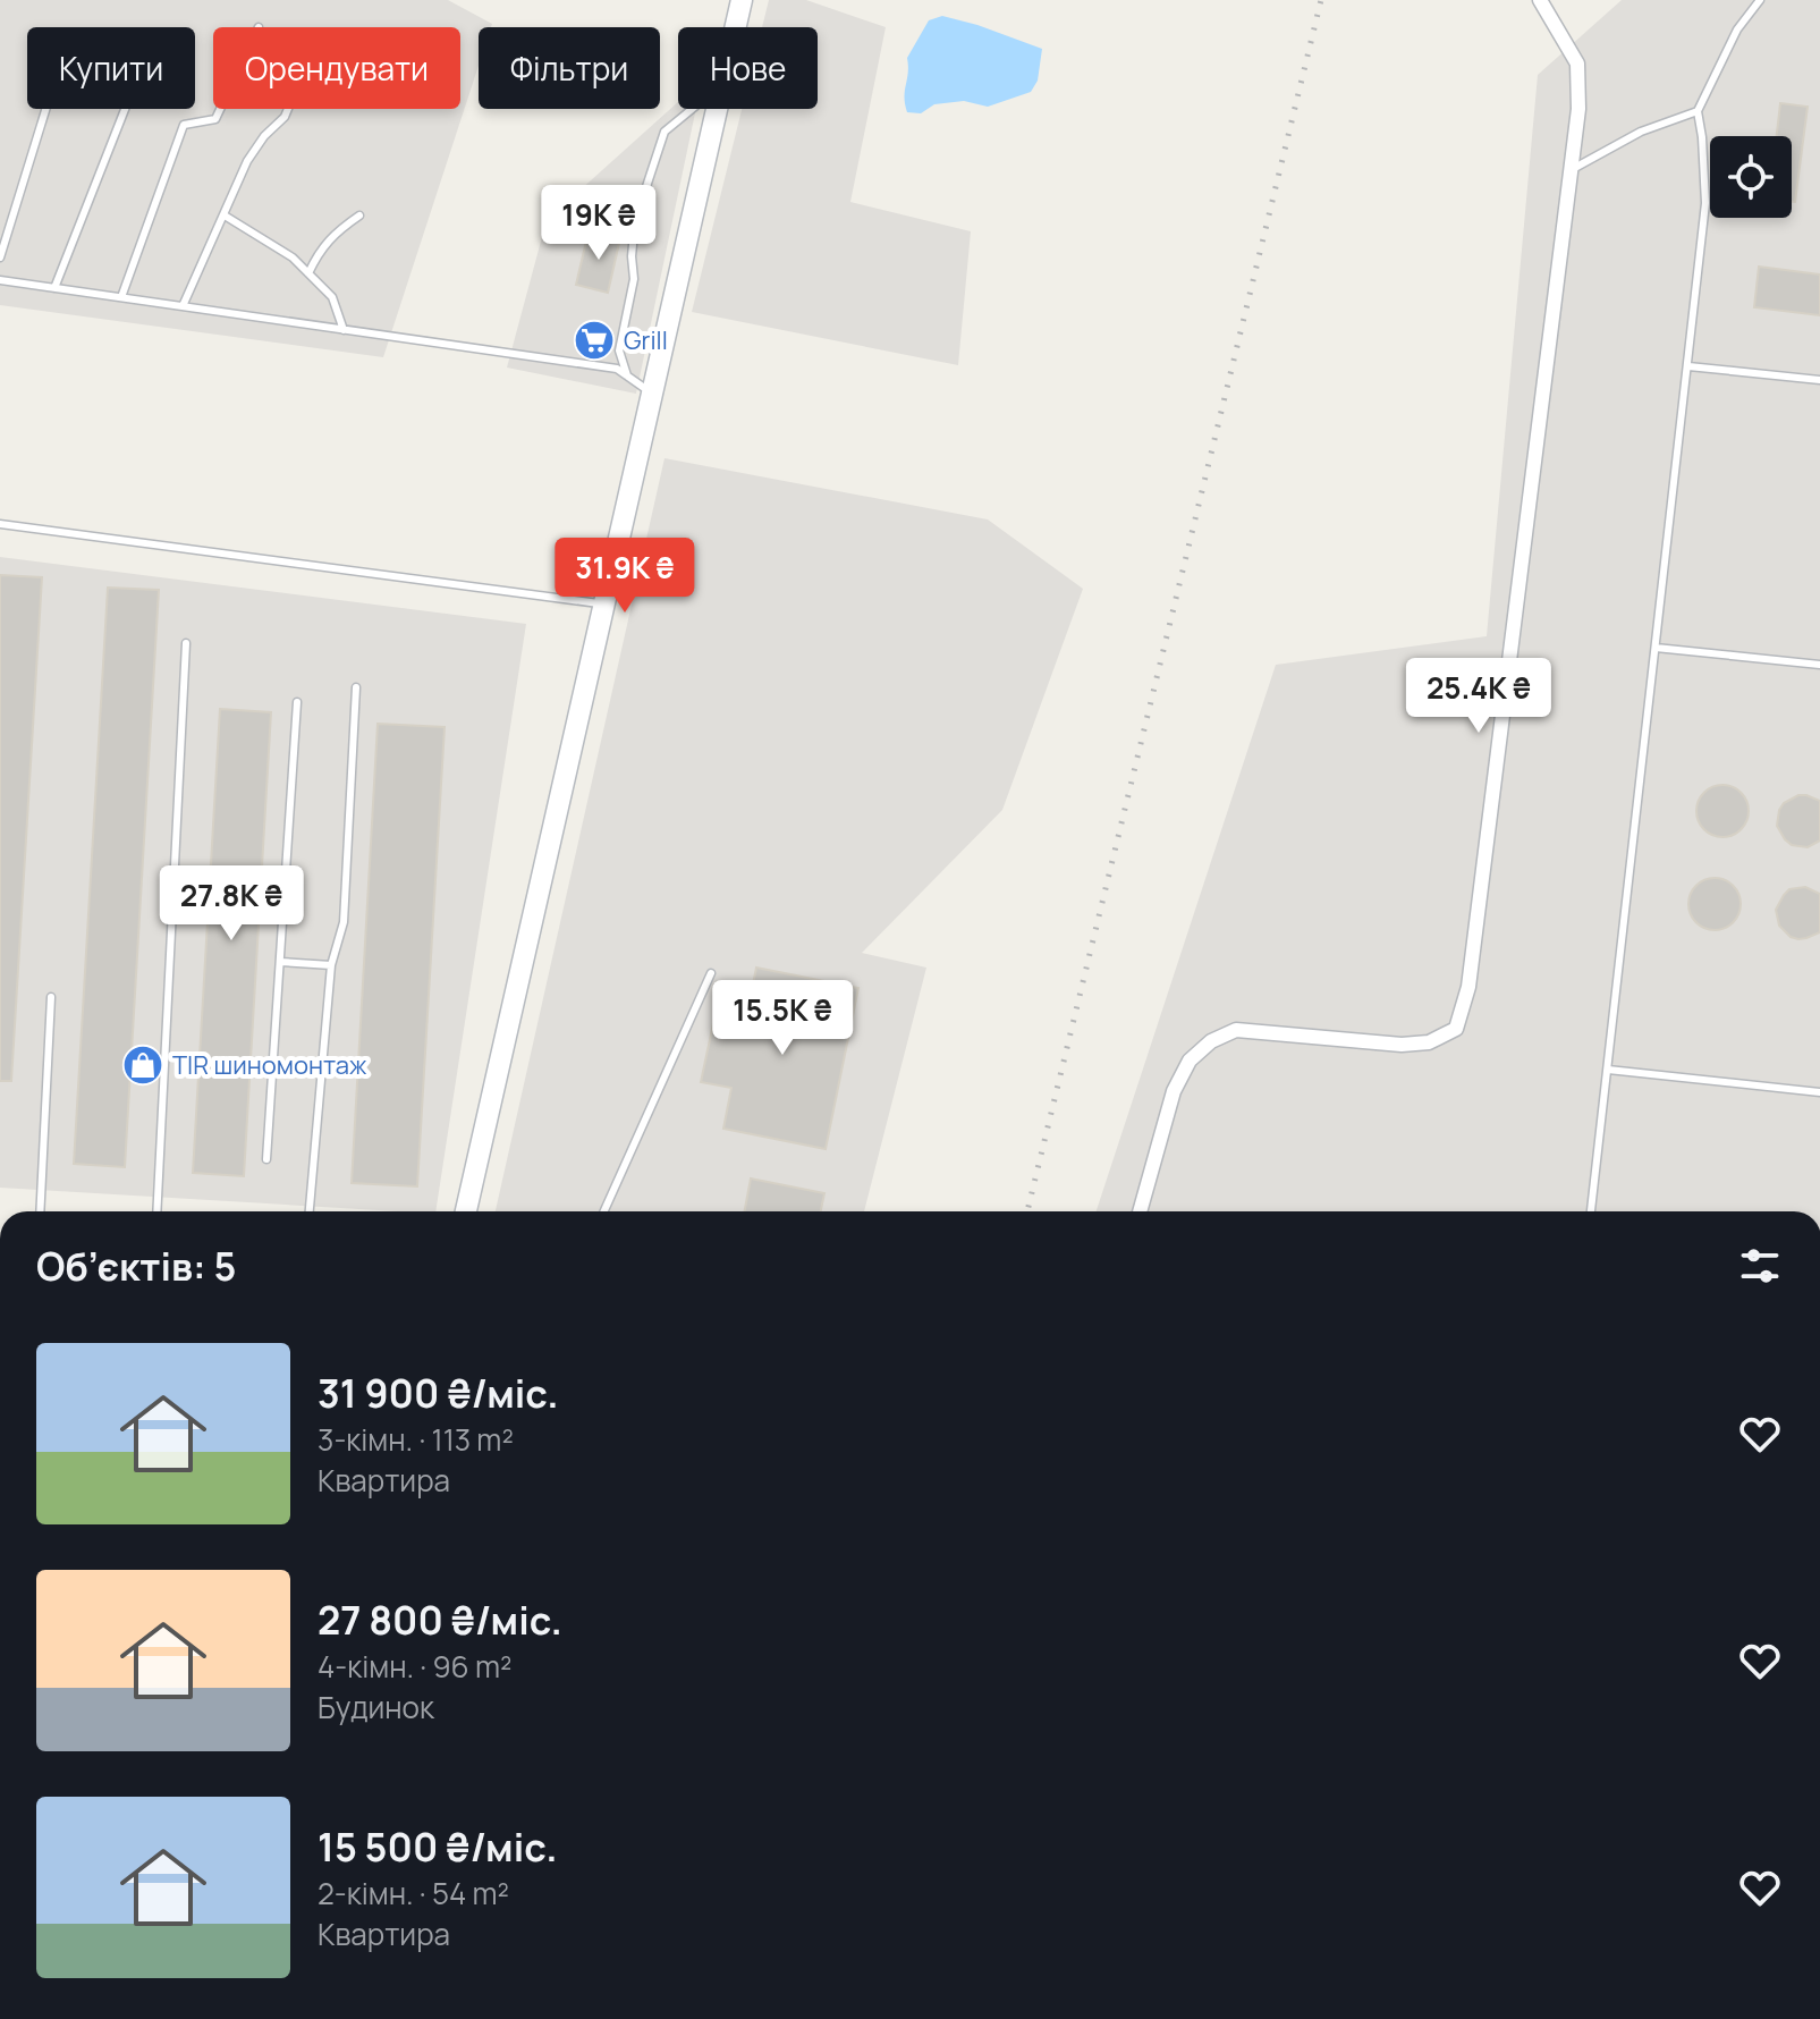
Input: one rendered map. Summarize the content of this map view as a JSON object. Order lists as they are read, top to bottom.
{
  "places": {
    "supermarket": ["Grill"],
    "shop": ["TIR шиномонтаж"]
  },
  "page": {
    "chip": [
      "Купити",
      "Орендувати",
      "Фільтри",
      "Нове"
    ],
    "price": [
      "19K ₴",
      "31.9K ₴",
      "25.4K ₴",
      "27.8K ₴",
      "15.5K ₴"
    ],
    "heading": "Об’єктів: 5",
    "list": [
      {
        "name": "31 900 ₴/міс.",
        "note": "3-кімн. · 113 m² · Квартира"
      },
      {
        "name": "27 800 ₴/міс.",
        "note": "4-кімн. · 96 m² · Будинок"
      },
      {
        "name": "15 500 ₴/міс.",
        "note": "2-кімн. · 54 m² · Квартира"
      }
    ]
  }
}
